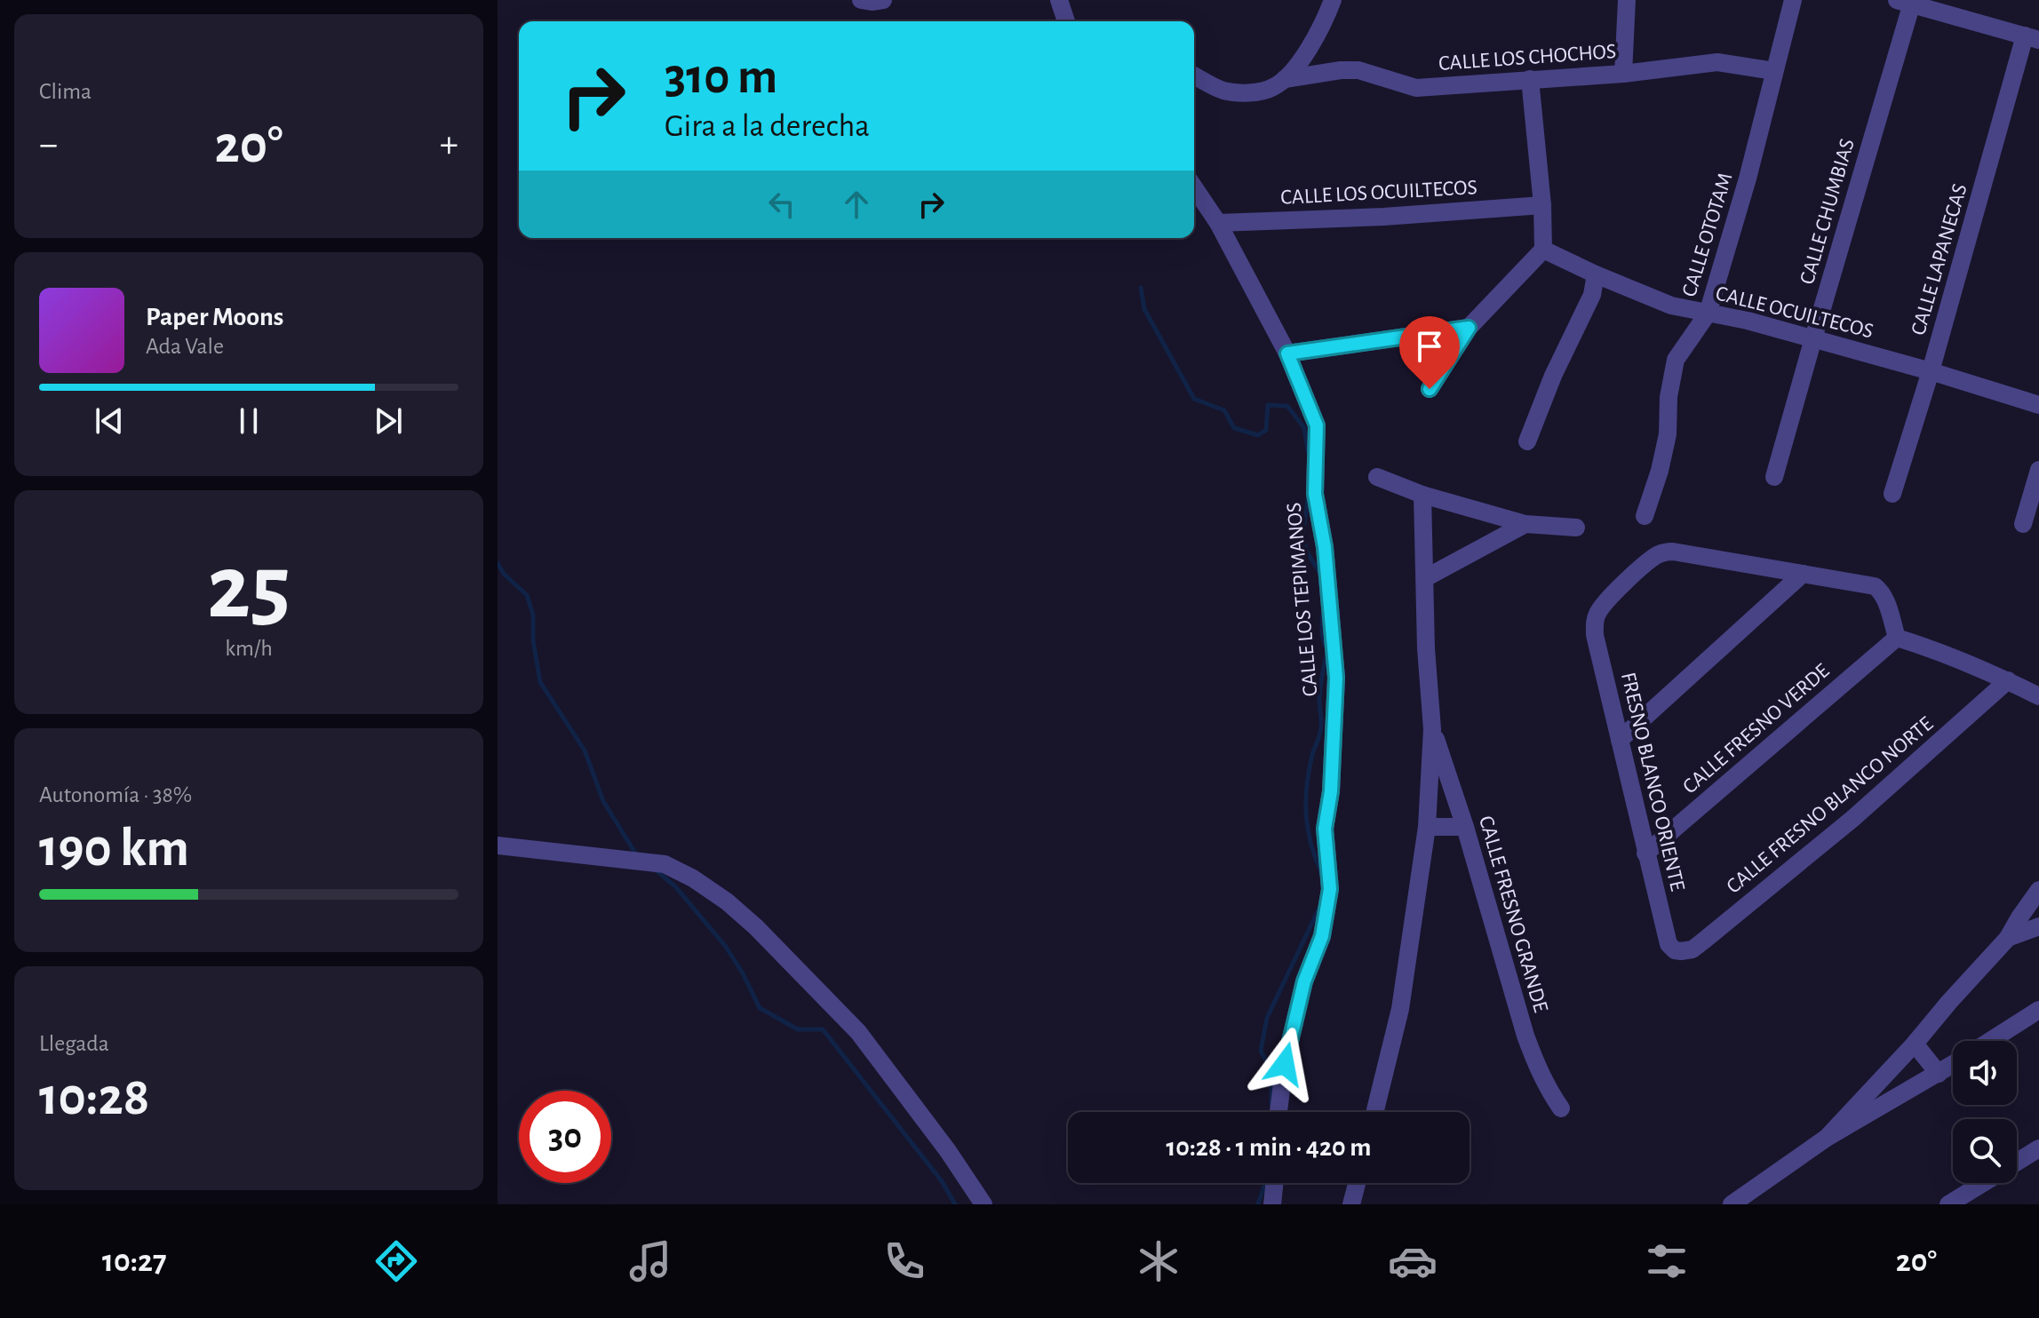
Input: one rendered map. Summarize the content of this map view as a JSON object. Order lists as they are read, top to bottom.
{
  "streets": {
    "street": [
      "CALLE LOS CHOCHOS",
      "CALLE LOS OCUILTECOS",
      "CALLE CHUMBIAS",
      "CALLE OTOTAM",
      "CALLE LAPANECAS",
      "CALLE OCUILTECOS",
      "CALLE LOS TEPIMANOS",
      "CALLE FRESNO VERDE",
      "FRESNO BLANCO ORIENTE",
      "CALLE FRESNO BLANCO NORTE",
      "CALLE FRESNO GRANDE"
    ]
  },
  "crossings": [
    ["CALLE LOS CHOCHOS", "CALLE OTOTAM"],
    ["CALLE LOS OCUILTECOS", "CALLE LOS TEPIMANOS"],
    ["CALLE CHUMBIAS", "CALLE OCUILTECOS"],
    ["CALLE OTOTAM", "CALLE OCUILTECOS"],
    ["CALLE LAPANECAS", "CALLE OCUILTECOS"],
    ["CALLE FRESNO VERDE", "FRESNO BLANCO ORIENTE"],
    ["FRESNO BLANCO ORIENTE", "CALLE FRESNO BLANCO NORTE"]
  ],
  "page": {
    "tile": [
      "Clima",
      ["25", "km/h"],
      ["Autonomía · 38%", "190 km"],
      ["Llegada", "10:28"]
    ],
    "turn": ["310 m", "Gira a la derecha"],
    "heat": ["−", "20°", "+"],
    "song": ["Paper Moons", "Ada Vale"],
    "limit": "30",
    "trip": "10:28 · 1 min · 420 m",
    "tabs": ["10:27", "20°"]
  }
}
